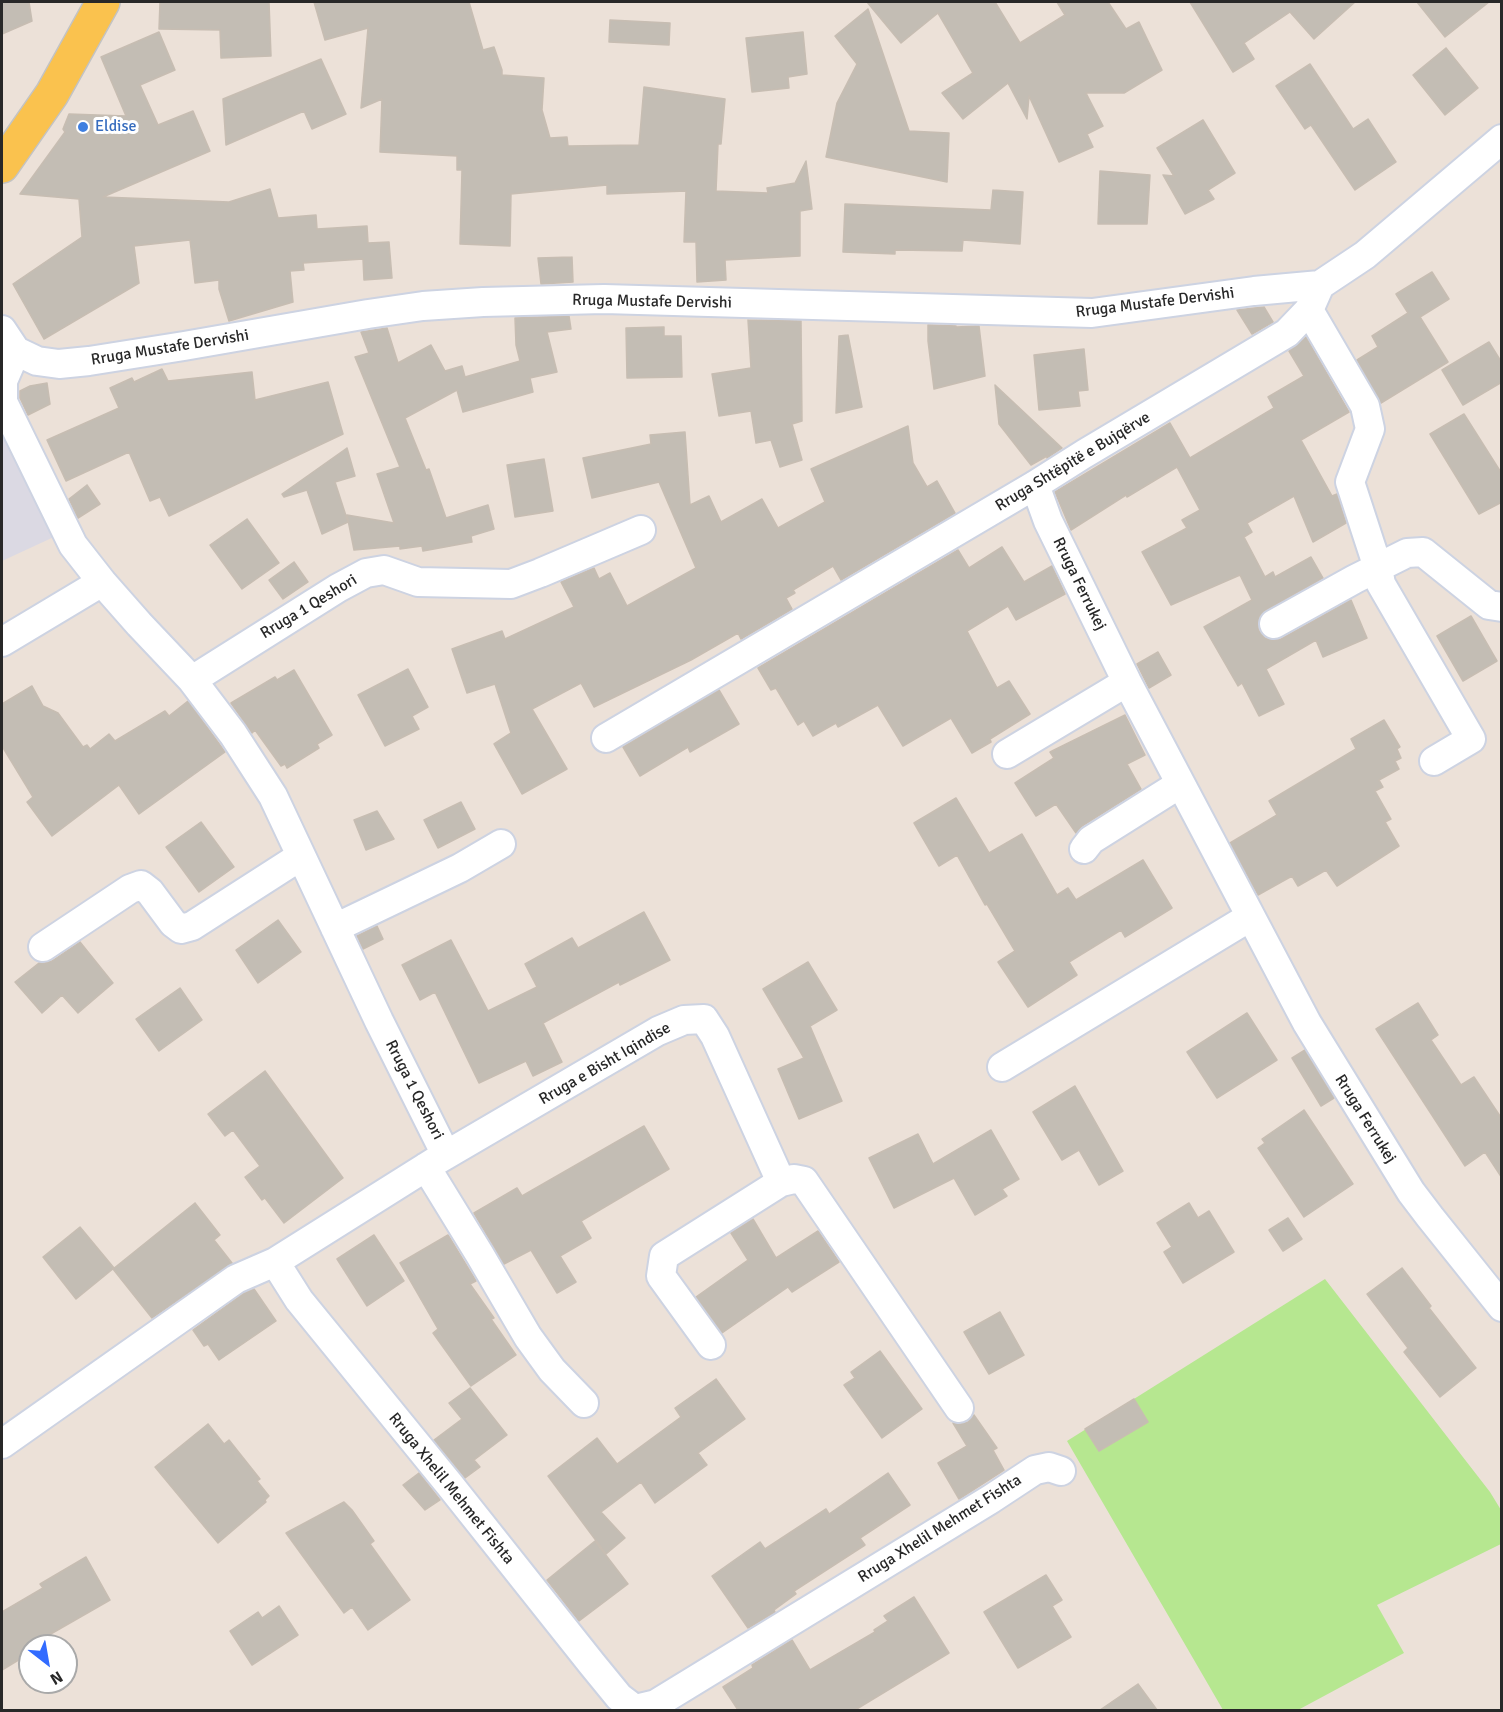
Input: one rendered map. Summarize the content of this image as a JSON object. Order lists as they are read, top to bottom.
{
  "streets": {
    "street": [
      "Rruga Mustafe Dervishi",
      "Rruga Shtëpitë e Bujqërve",
      "Rruga Ferrukej",
      "Rruga 1 Qeshori",
      "Rruga e Bisht Iqindise",
      "Rruga Xhelil Mehmet Fishta"
    ]
  },
  "crossings": [
    ["Rruga Mustafe Dervishi", "Rruga Shtëpitë e Bujqërve"],
    ["Rruga Mustafe Dervishi", "Rruga 1 Qeshori"],
    ["Rruga Shtëpitë e Bujqërve", "Rruga Ferrukej"],
    ["Rruga 1 Qeshori", "Rruga e Bisht Iqindise"]
  ],
  "places": ["Eldise"],
  "north": "bottom right"
}
